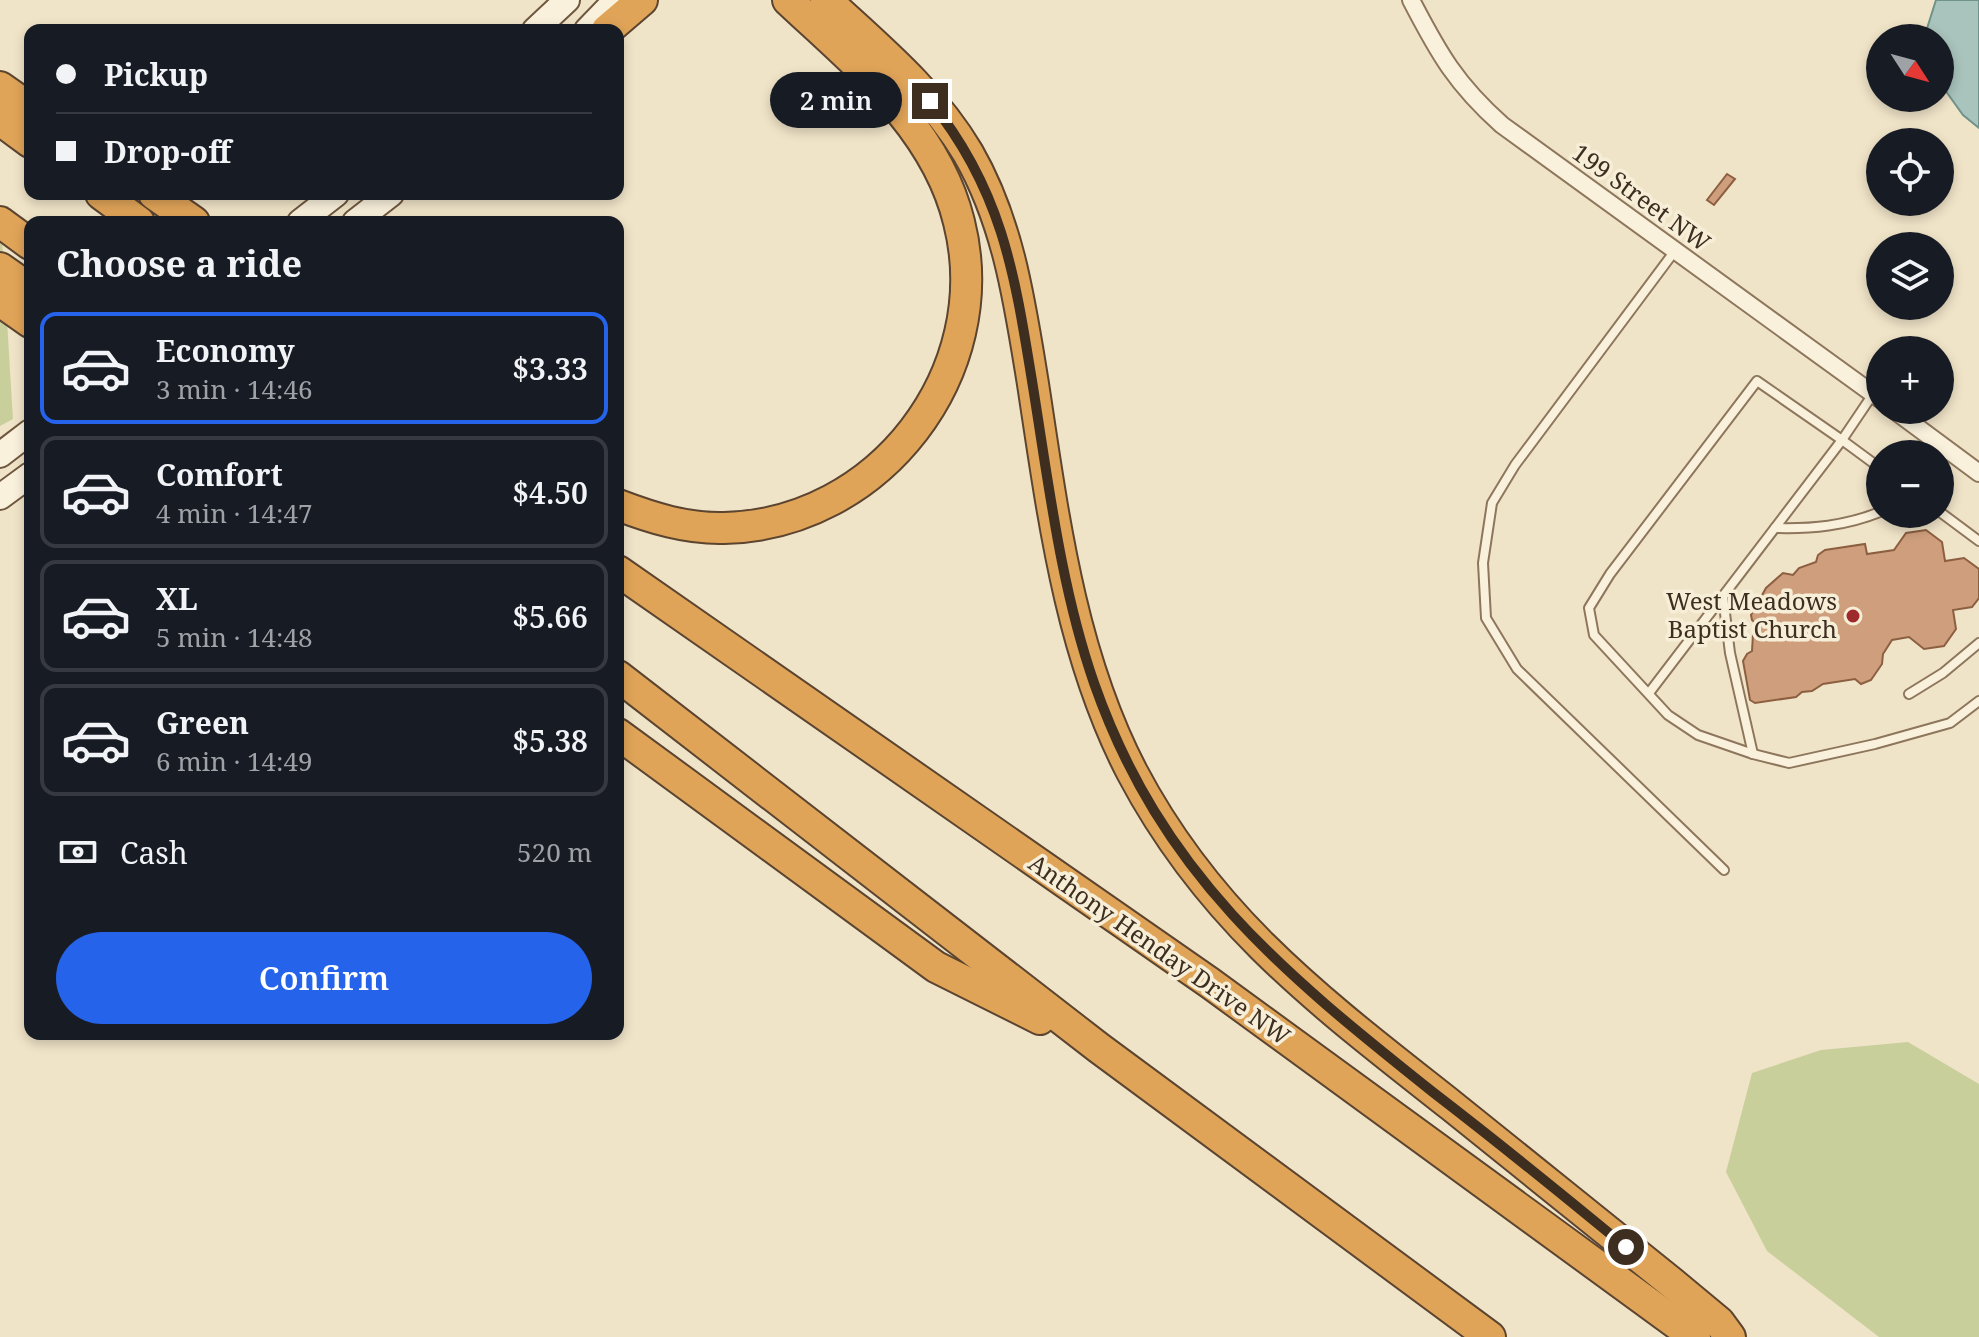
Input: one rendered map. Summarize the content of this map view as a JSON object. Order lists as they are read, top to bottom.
{
  "streets": {
    "highway": ["Anthony Henday Drive NW"],
    "street": ["199 Street NW"]
  },
  "places": ["West Meadows Baptist Church"],
  "north": "bottom right",
  "page": {
    "map_buttons": ["+", "−"],
    "banner": ["Pickup", "Drop-off"],
    "bubble": "2 min",
    "heading": "Choose a ride",
    "list": [
      {
        "name": "Economy",
        "note": "3 min · 14:46",
        "value": "$3.33"
      },
      {
        "name": "Comfort",
        "note": "4 min · 14:47",
        "value": "$4.50"
      },
      {
        "name": "XL",
        "note": "5 min · 14:48",
        "value": "$5.66"
      },
      {
        "name": "Green",
        "note": "6 min · 14:49",
        "value": "$5.38"
      }
    ],
    "pay": ["Cash", "520 m"],
    "buttons": "Confirm"
  }
}
